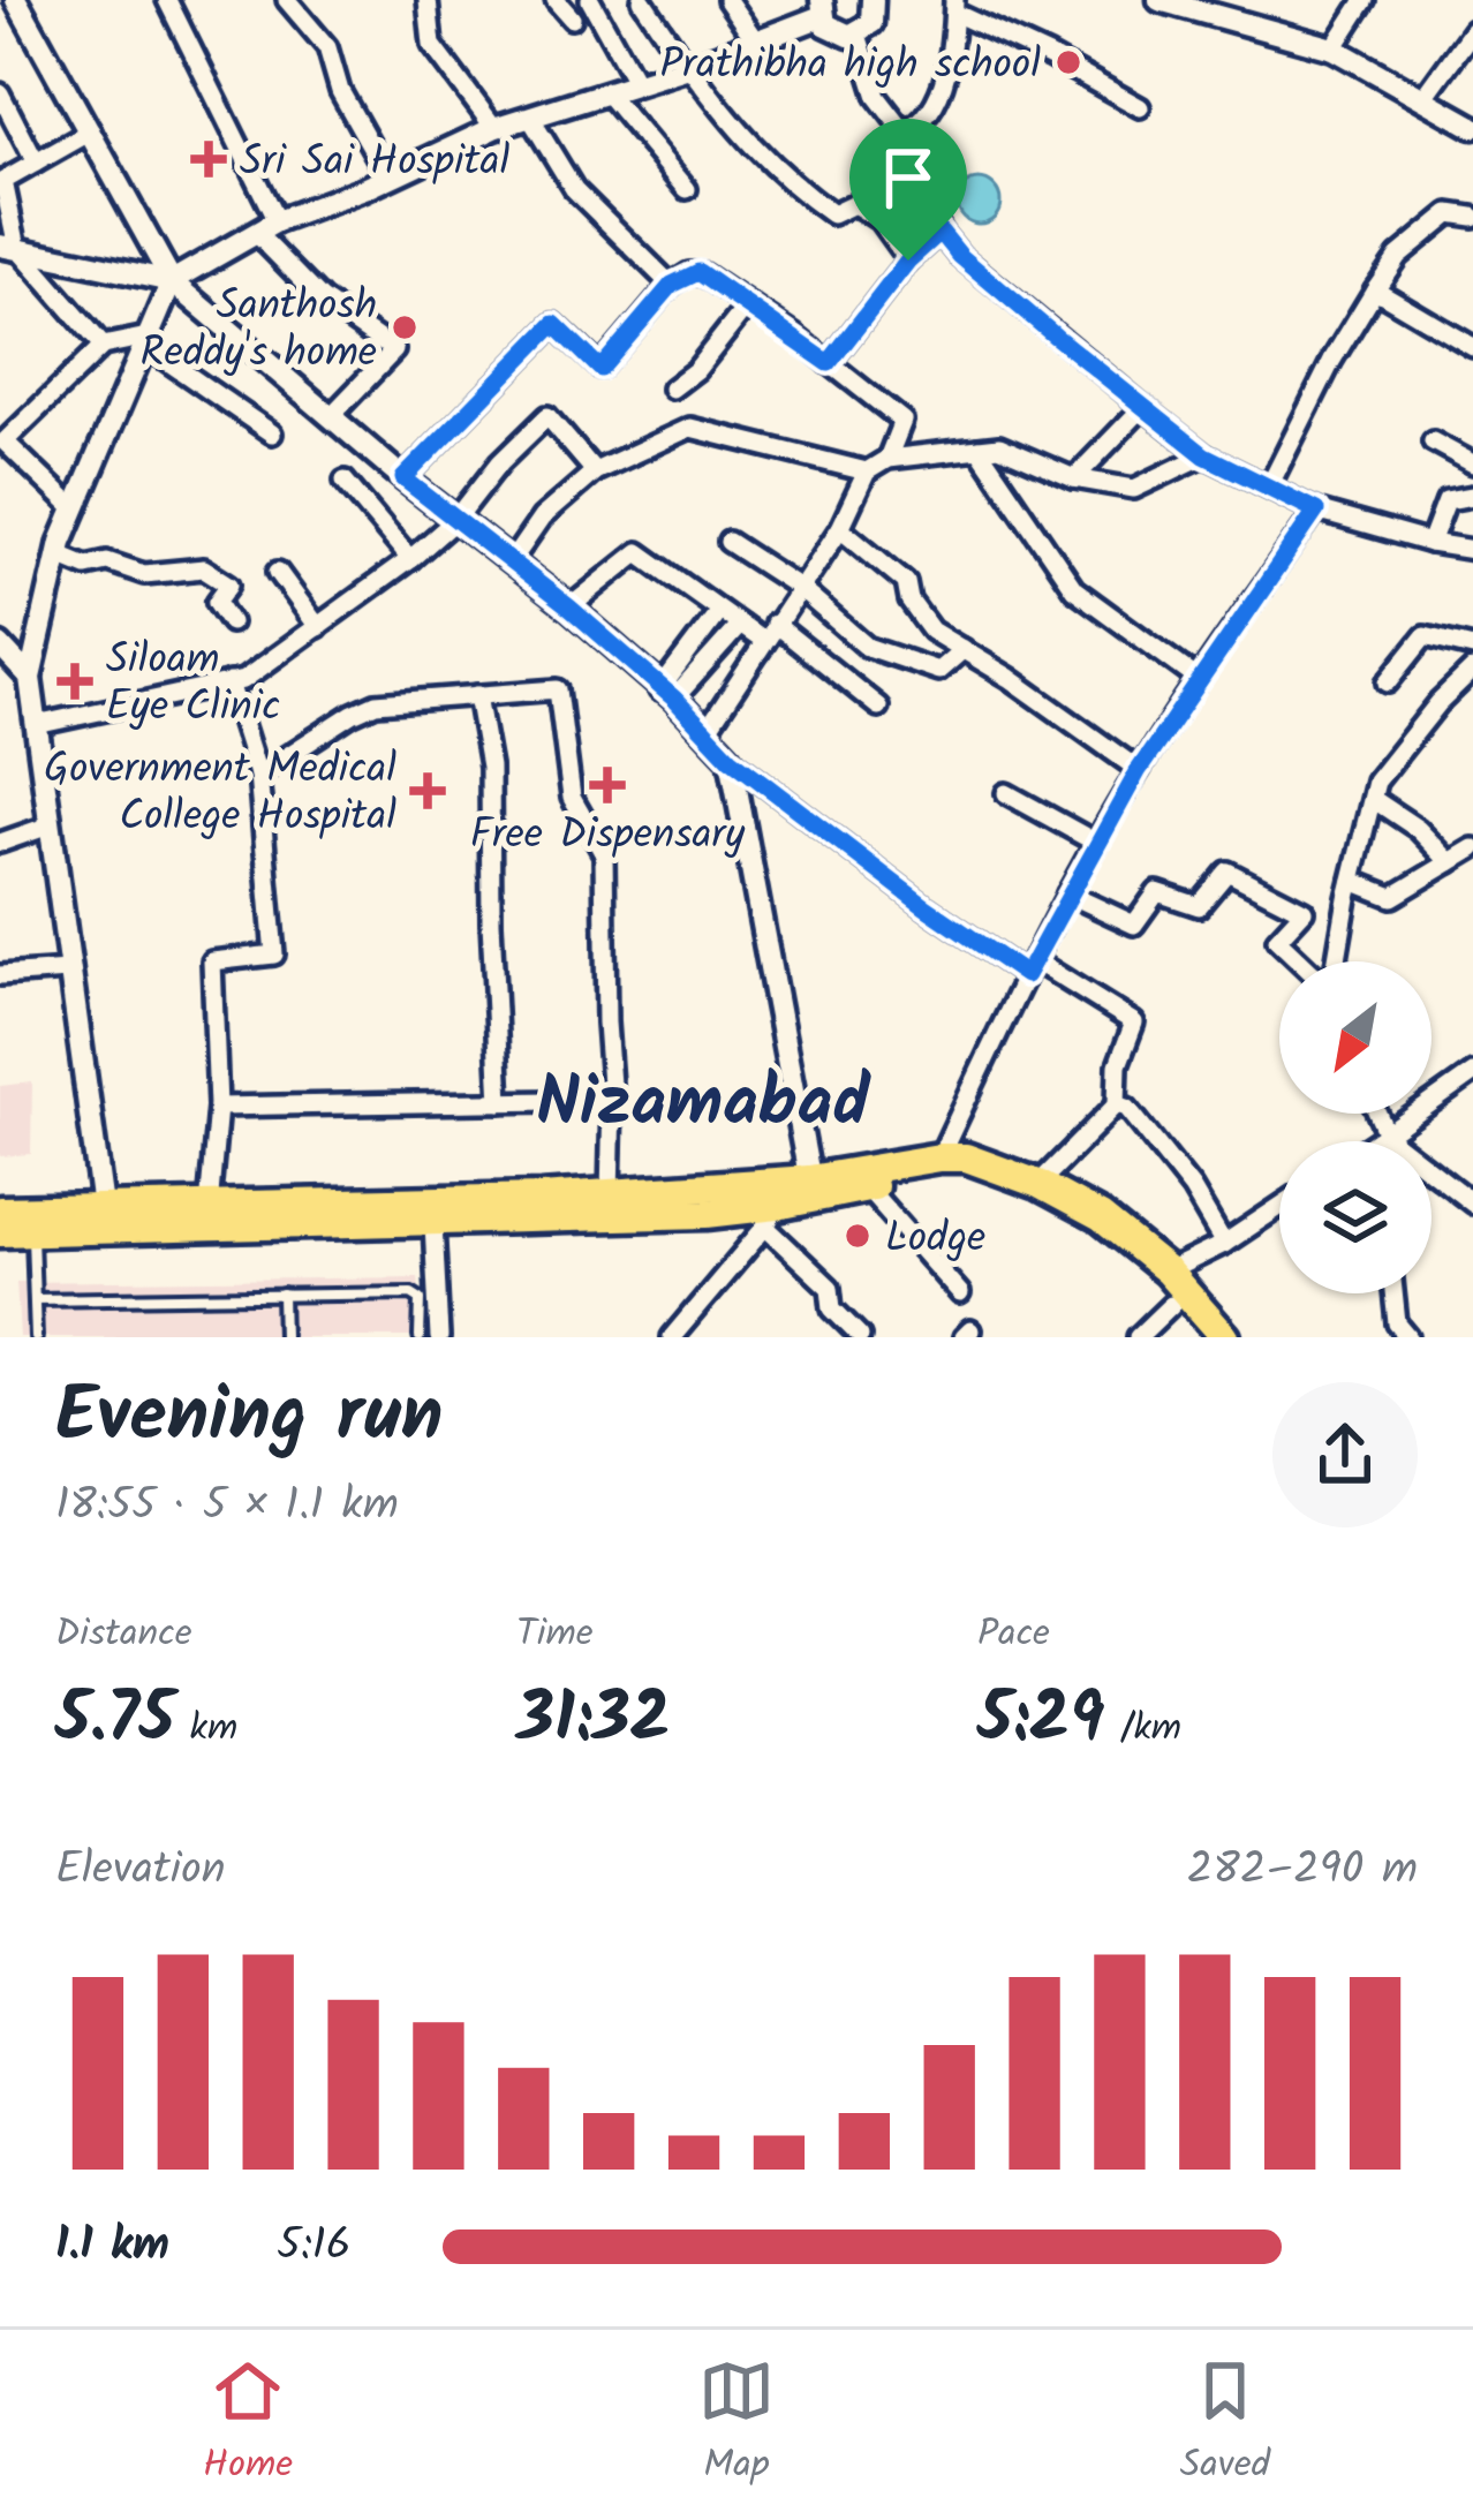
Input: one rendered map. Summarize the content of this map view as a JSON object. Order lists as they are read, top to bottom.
{
  "districts": ["Nizamabad"],
  "places": {
    "other": ["Prathibha high school", "Santhosh Reddy's home", "Lodge"],
    "health": [
      "Sri Sai Hospital",
      "Siloam Eye Clinic",
      "Free Dispensary",
      "Government Medical College Hospital"
    ]
  },
  "north": "bottom left",
  "page": {
    "heading": ["Evening run", "18:55 · 5 × 1.1 km"],
    "stats": [
      ["Distance", "5.75 km"],
      ["Time", "31:32"],
      ["Pace", "5:29 /km"]
    ],
    "chart": ["Elevation", "282–290 m"],
    "list": [
      {
        "name": "1.1 km",
        "note": "5:16"
      }
    ],
    "tabs": ["Home", "Map", "Saved"]
  }
}
